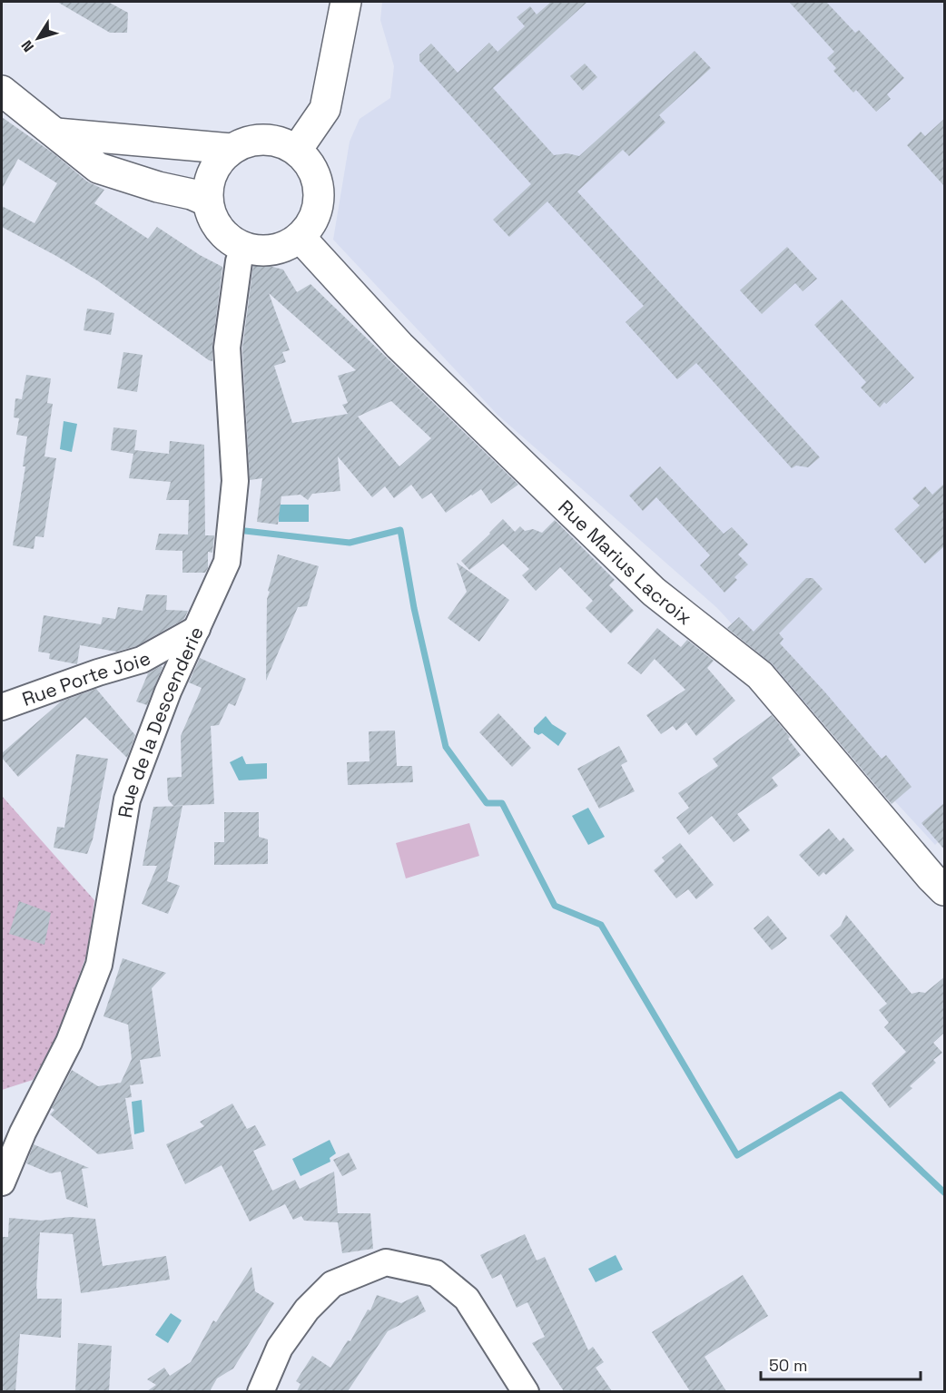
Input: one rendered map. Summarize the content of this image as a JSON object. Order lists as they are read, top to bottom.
{
  "streets": {
    "main road": ["Rue Marius Lacroix"],
    "street": ["Rue Porte Joie", "Rue de la Descenderie"]
  },
  "crossings": [
    ["Rue Marius Lacroix", "Rue de la Descenderie"],
    ["Rue Porte Joie", "Rue de la Descenderie"]
  ],
  "scale_bar": "50 m",
  "north": "bottom left"
}
